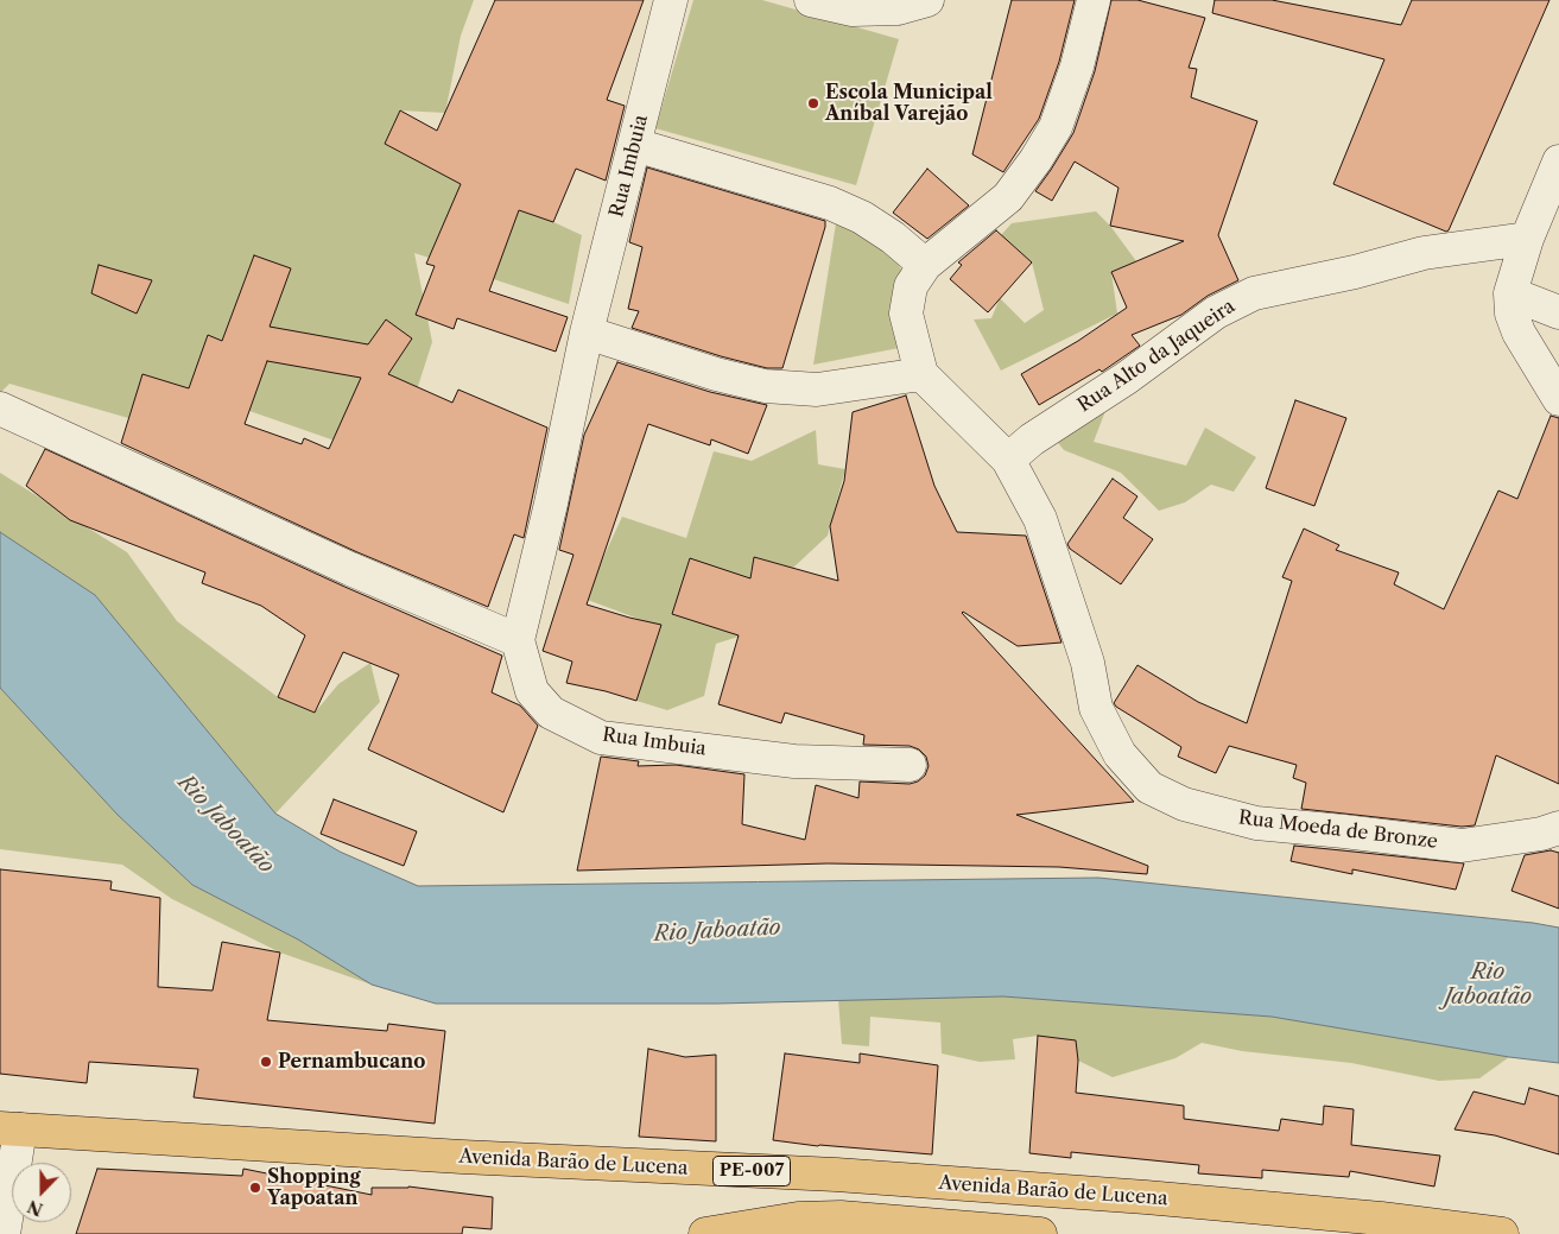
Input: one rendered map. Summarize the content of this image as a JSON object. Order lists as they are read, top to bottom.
{
  "streets": {
    "main road": ["Avenida Barão de Lucena", "PE-007"],
    "street": ["Rua Imbuia", "Rua Alto da Jaqueira", "Rua Moeda de Bronze"]
  },
  "crossings": [
    ["Rua Alto da Jaqueira", "Rua Moeda de Bronze"]
  ],
  "water": ["Rio Jaboatão"],
  "places": ["Escola Municipal Aníbal Varejão", "Pernambucano", "Shopping Yapoatan"],
  "north": "bottom"
}
